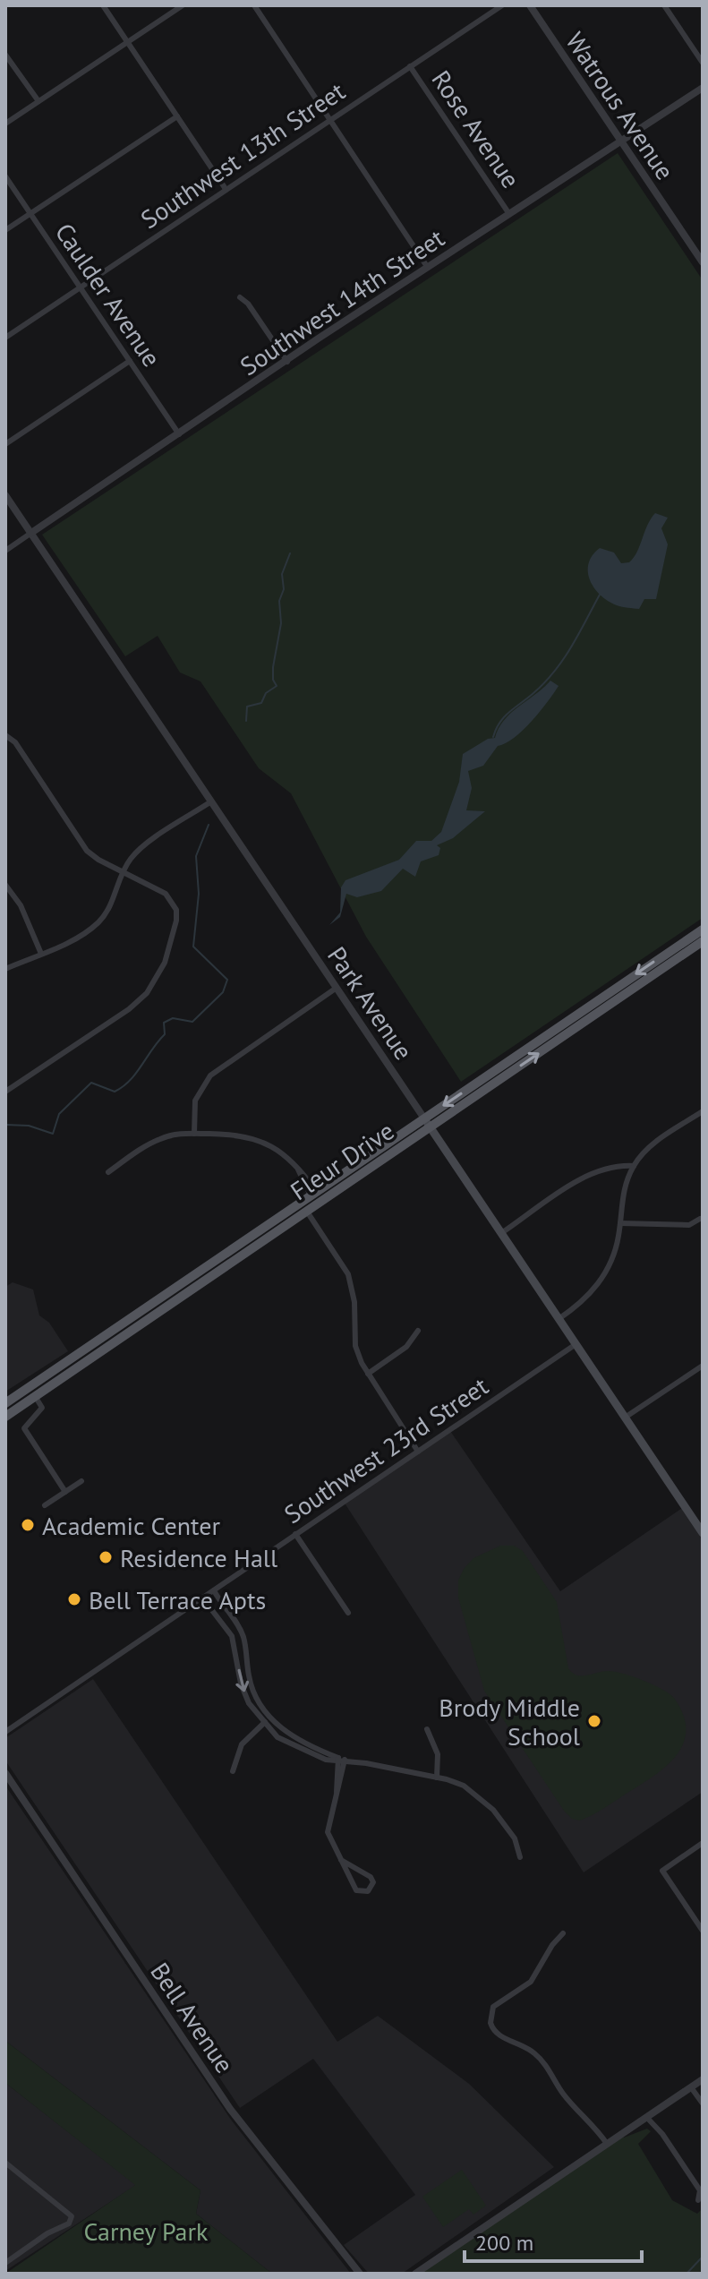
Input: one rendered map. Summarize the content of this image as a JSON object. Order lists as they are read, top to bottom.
{
  "streets": {
    "main road": ["Park Avenue", "Fleur Drive"],
    "street": [
      "Watrous Avenue",
      "Rose Avenue",
      "Southwest 13th Street",
      "Caulder Avenue",
      "Southwest 14th Street",
      "Southwest 23rd Street",
      "Bell Avenue"
    ]
  },
  "crossings": [
    ["Watrous Avenue", "Southwest 14th Street"],
    ["Rose Avenue", "Southwest 13th Street"],
    ["Rose Avenue", "Southwest 14th Street"],
    ["Southwest 13th Street", "Caulder Avenue"],
    ["Caulder Avenue", "Southwest 14th Street"],
    ["Southwest 14th Street", "Park Avenue"],
    ["Park Avenue", "Fleur Drive"],
    ["Park Avenue", "Southwest 23rd Street"]
  ],
  "parks": ["Carney Park"],
  "places": [
    "Academic Center",
    "Residence Hall",
    "Bell Terrace Apts",
    "Brody Middle School"
  ],
  "scale_bar": "200 m"
}
